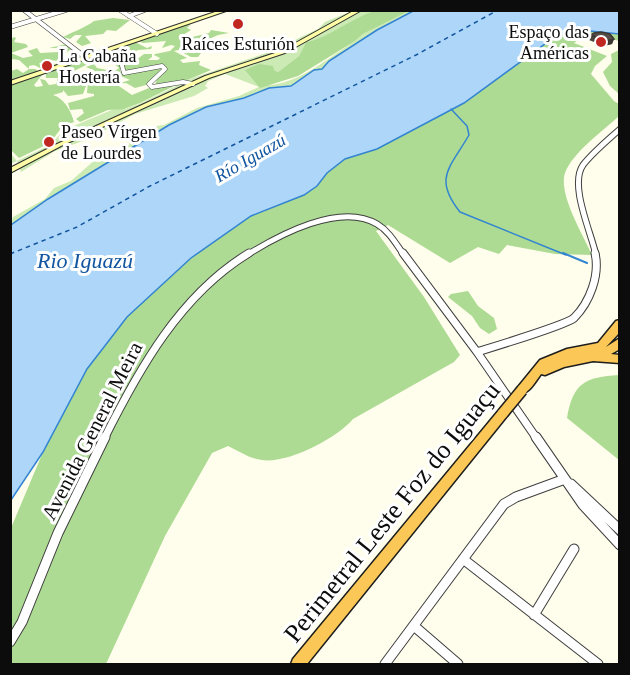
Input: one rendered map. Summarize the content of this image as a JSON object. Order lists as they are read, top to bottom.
{
  "streets": {
    "highway": ["Perimetral Leste Foz do Iguaçu"],
    "street": ["Avenida General Meira"]
  },
  "water": ["Río Iguazú", "Rio Iguazú"],
  "places": [
    "Raíces Esturión",
    "Espaço das Américas",
    "La Cabaña Hostería",
    "Paseo Vírgen de Lourdes"
  ]
}
